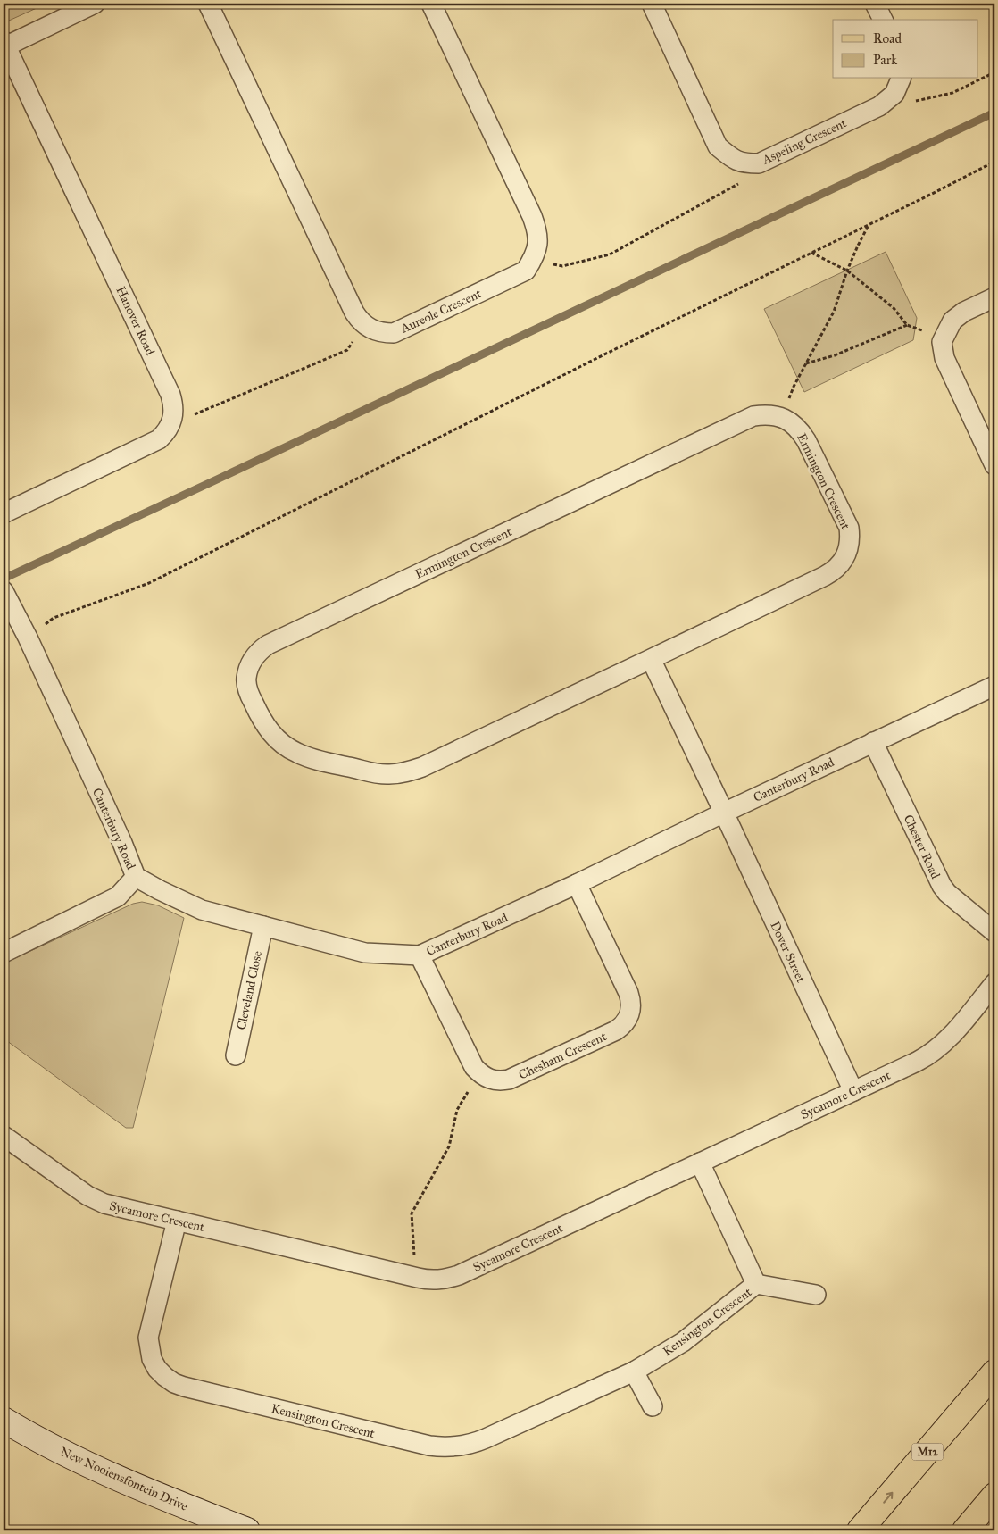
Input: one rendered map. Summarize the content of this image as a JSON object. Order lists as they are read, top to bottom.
{
  "streets": {
    "main road": ["M12"],
    "street": [
      "Aspeling Crescent",
      "Aureole Crescent",
      "Hanover Road",
      "Ermington Crescent",
      "Canterbury Road",
      "Chester Road",
      "Dover Street",
      "Cleveland Close",
      "Chesham Crescent",
      "Sycamore Crescent",
      "Kensington Crescent",
      "New Nooiensfontein Drive"
    ]
  },
  "crossings": [
    ["Canterbury Road", "Chester Road"],
    ["Canterbury Road", "Dover Street"],
    ["Canterbury Road", "Cleveland Close"],
    ["Canterbury Road", "Chesham Crescent"],
    ["Dover Street", "Sycamore Crescent"],
    ["Sycamore Crescent", "Kensington Crescent"]
  ],
  "legend": ["Road", "Park"]
}
